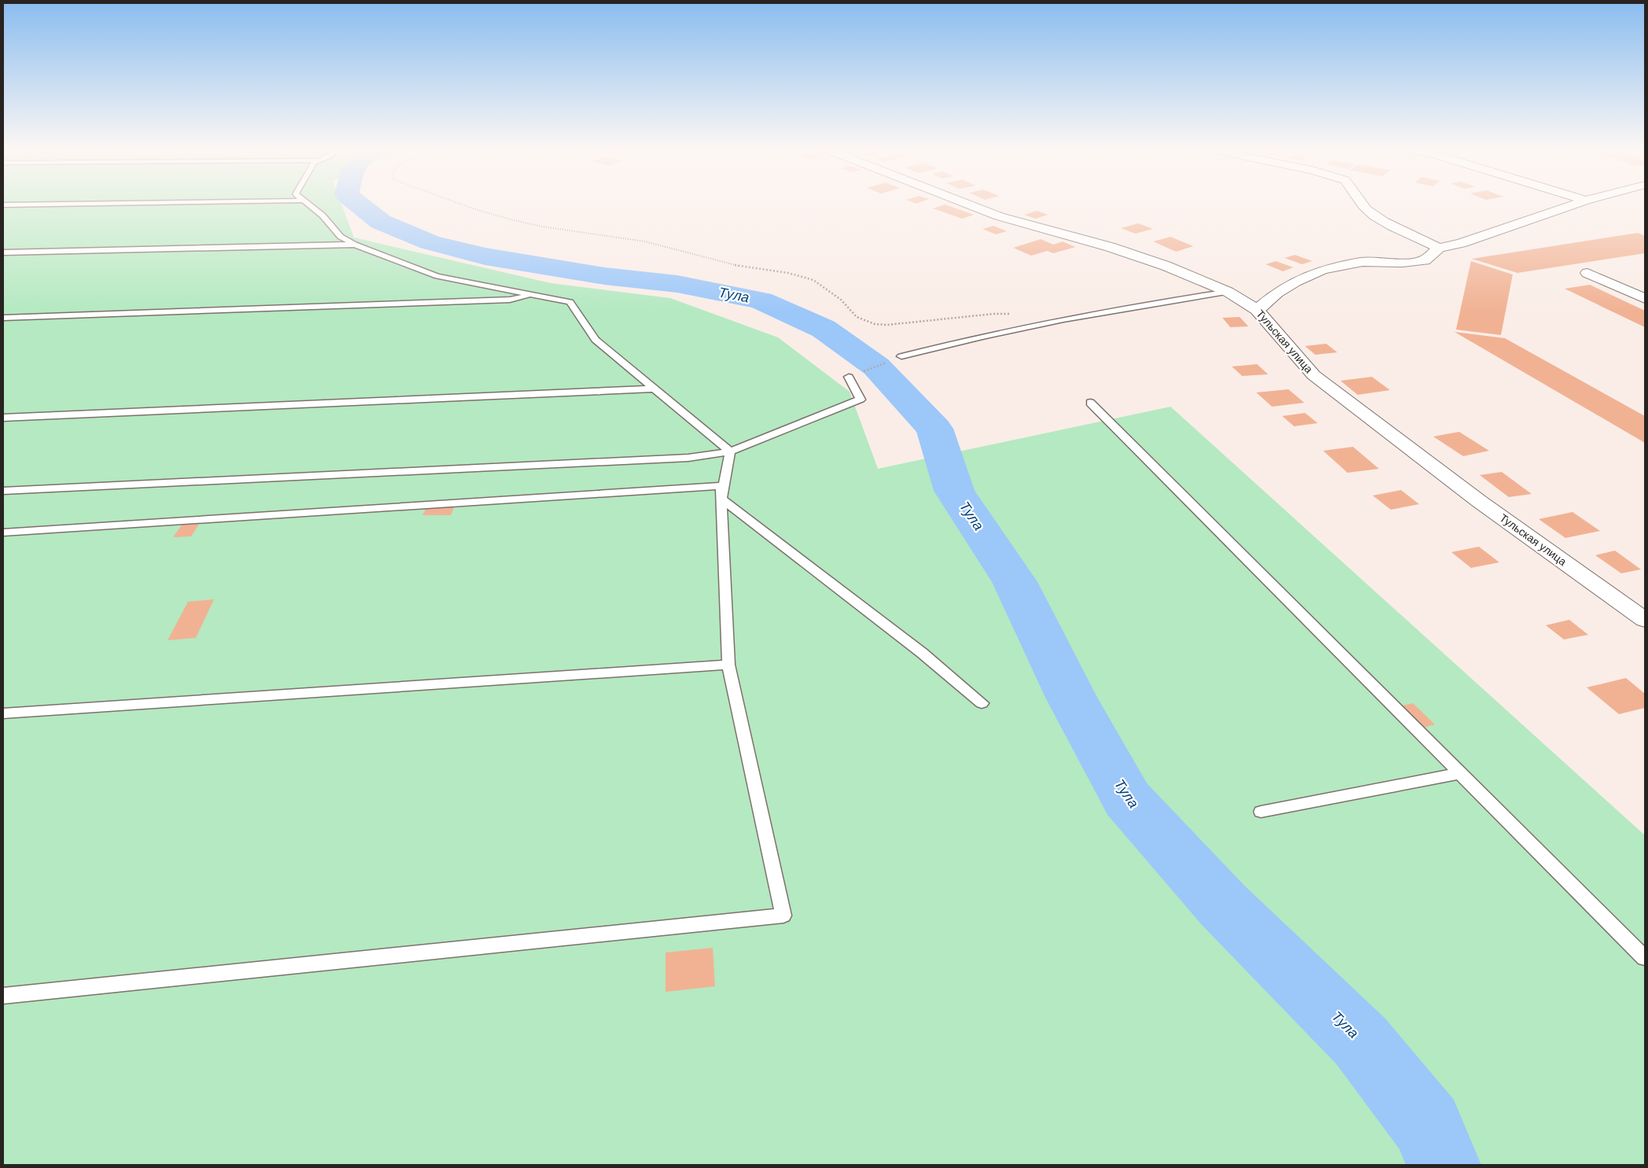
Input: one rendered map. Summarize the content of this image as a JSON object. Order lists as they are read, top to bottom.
{
  "streets": {
    "street": ["Тульская улица"]
  },
  "water": ["Тула"]
}
